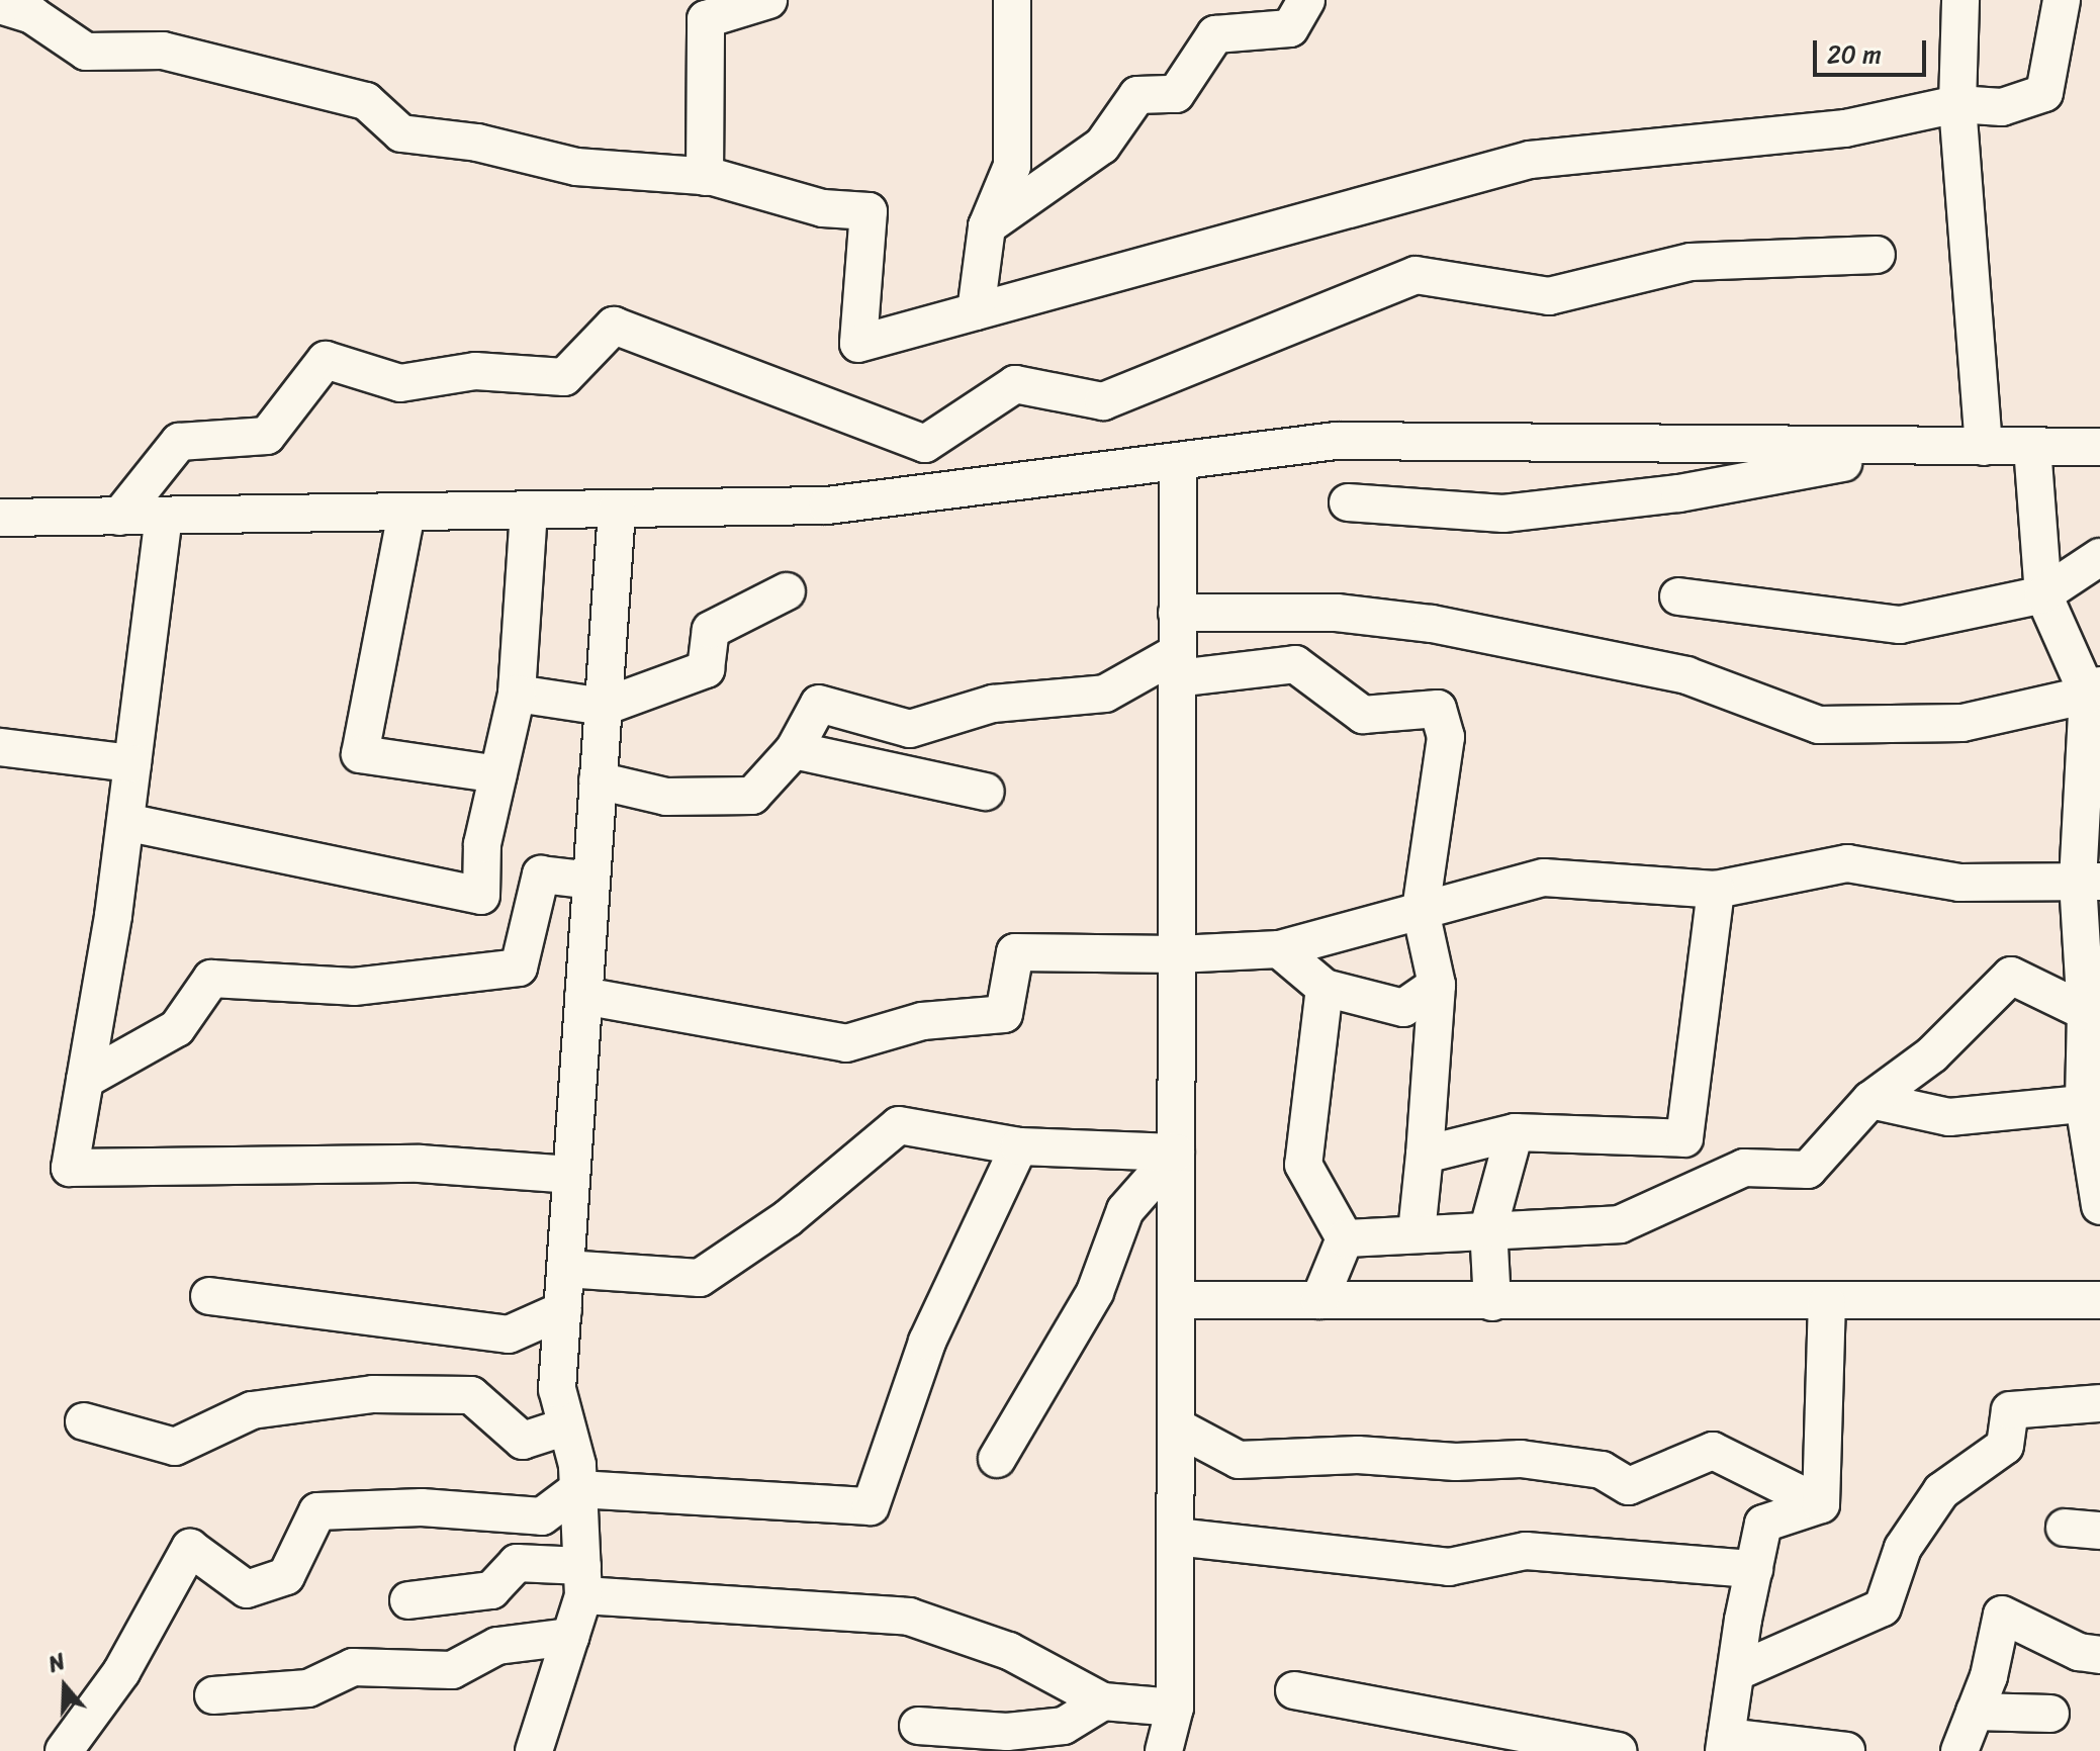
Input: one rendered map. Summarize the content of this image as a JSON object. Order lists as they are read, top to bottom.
{
  "scale_bar": "20 m",
  "north": "top"
}
